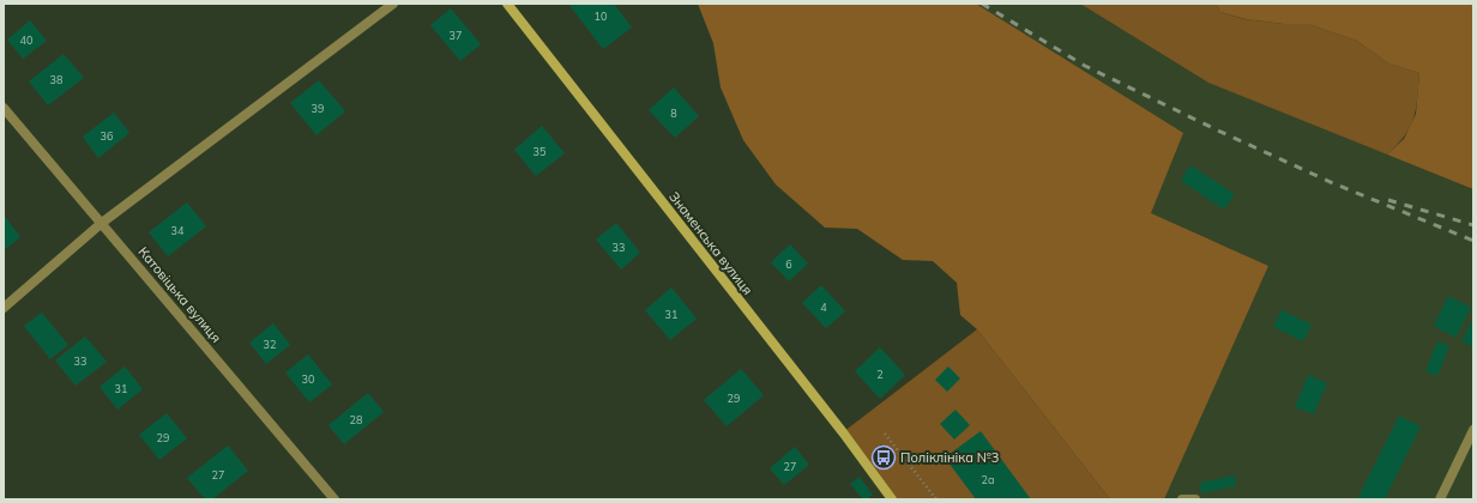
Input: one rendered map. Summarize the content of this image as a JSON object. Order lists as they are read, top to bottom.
{
  "streets": {
    "main road": ["Знаменська вулиця"],
    "street": ["Катовіцька вулиця"]
  },
  "places": {
    "bus stop": ["Поліклініка №3"]
  },
  "house_numbers": [
    "10",
    "37",
    "40",
    "38",
    "39",
    "8",
    "36",
    "35",
    "34",
    "33",
    "6",
    "4",
    "31",
    "32",
    "33",
    "2",
    "30",
    "31",
    "29",
    "28",
    "29",
    "27",
    "27",
    "2а"
  ]
}
